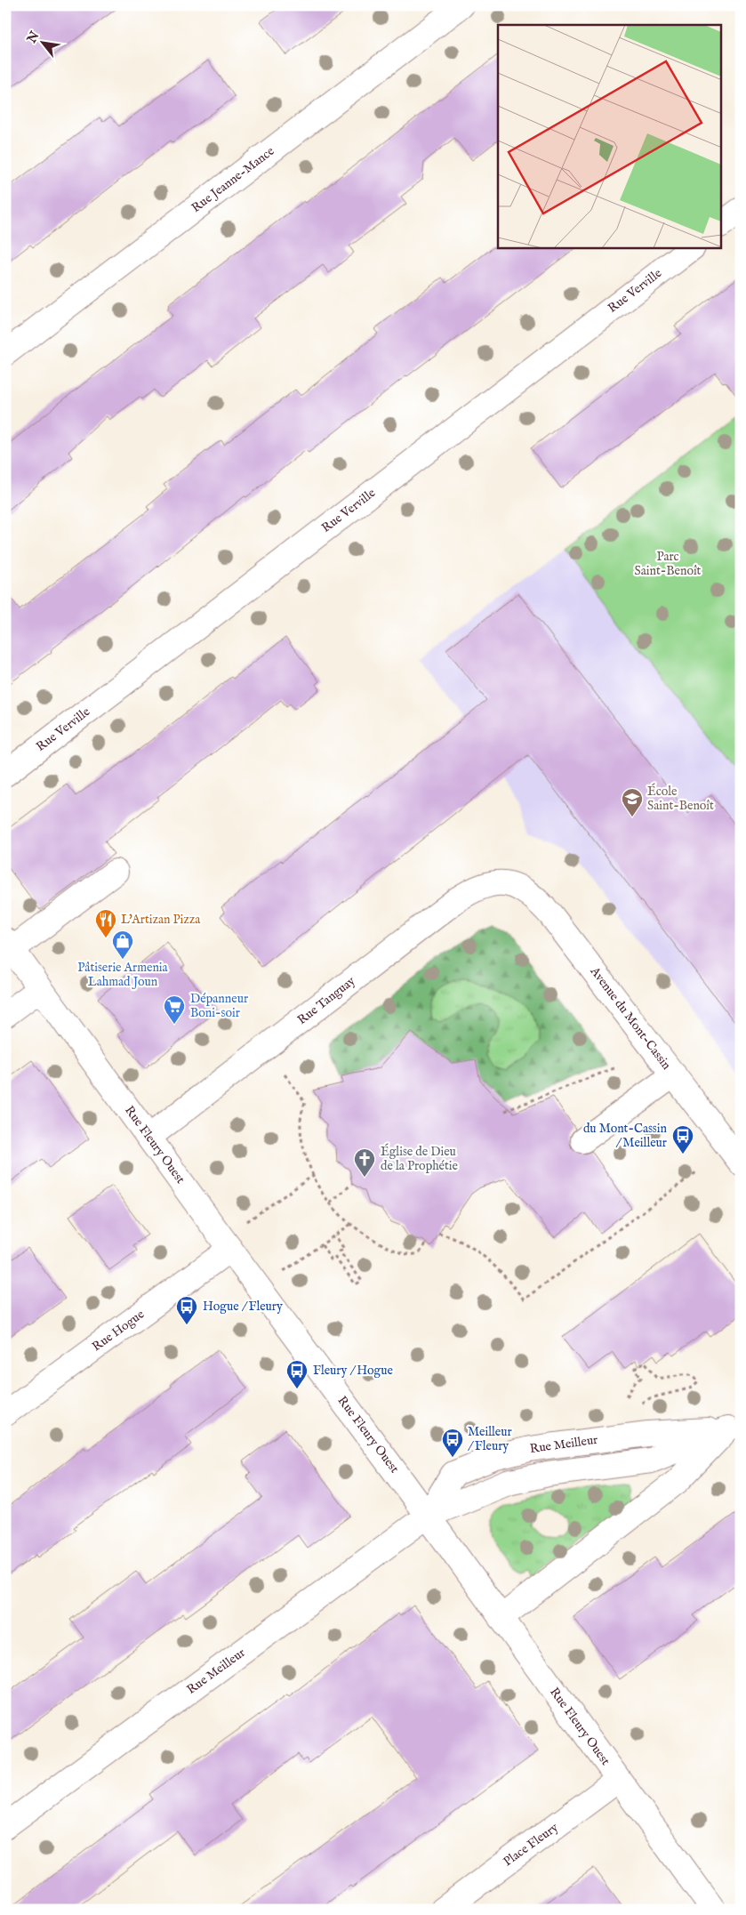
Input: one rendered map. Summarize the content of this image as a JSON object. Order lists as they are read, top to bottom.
{
  "streets": {
    "street": [
      "Rue Jeanne-Mance",
      "Rue Verville",
      "Rue Tanguay",
      "Avenue du Mont-Cassin",
      "Rue Fleury Ouest",
      "Rue Hogue",
      "Rue Meilleur",
      "Place Fleury"
    ]
  },
  "crossings": [
    ["Rue Tanguay", "Avenue du Mont-Cassin"],
    ["Rue Tanguay", "Rue Fleury Ouest"],
    ["Rue Fleury Ouest", "Rue Hogue"],
    ["Rue Fleury Ouest", "Rue Meilleur"],
    ["Rue Fleury Ouest", "Place Fleury"]
  ],
  "parks": ["Parc Saint-Benoît"],
  "places": {
    "school or university": ["École Saint-Benoît"],
    "restaurant": ["L'Artizan Pizza"],
    "shop": ["Pâtiserie Armenia Lahmad Joun"],
    "supermarket": ["Dépanneur Boni-soir"],
    "bus stop": [
      "du Mont-Cassin / Meilleur",
      "Hogue / Fleury",
      "Fleury / Hogue",
      "Meilleur / Fleury"
    ],
    "church": ["Église de Dieu de la Prophétie"]
  },
  "north": "top left"
}
